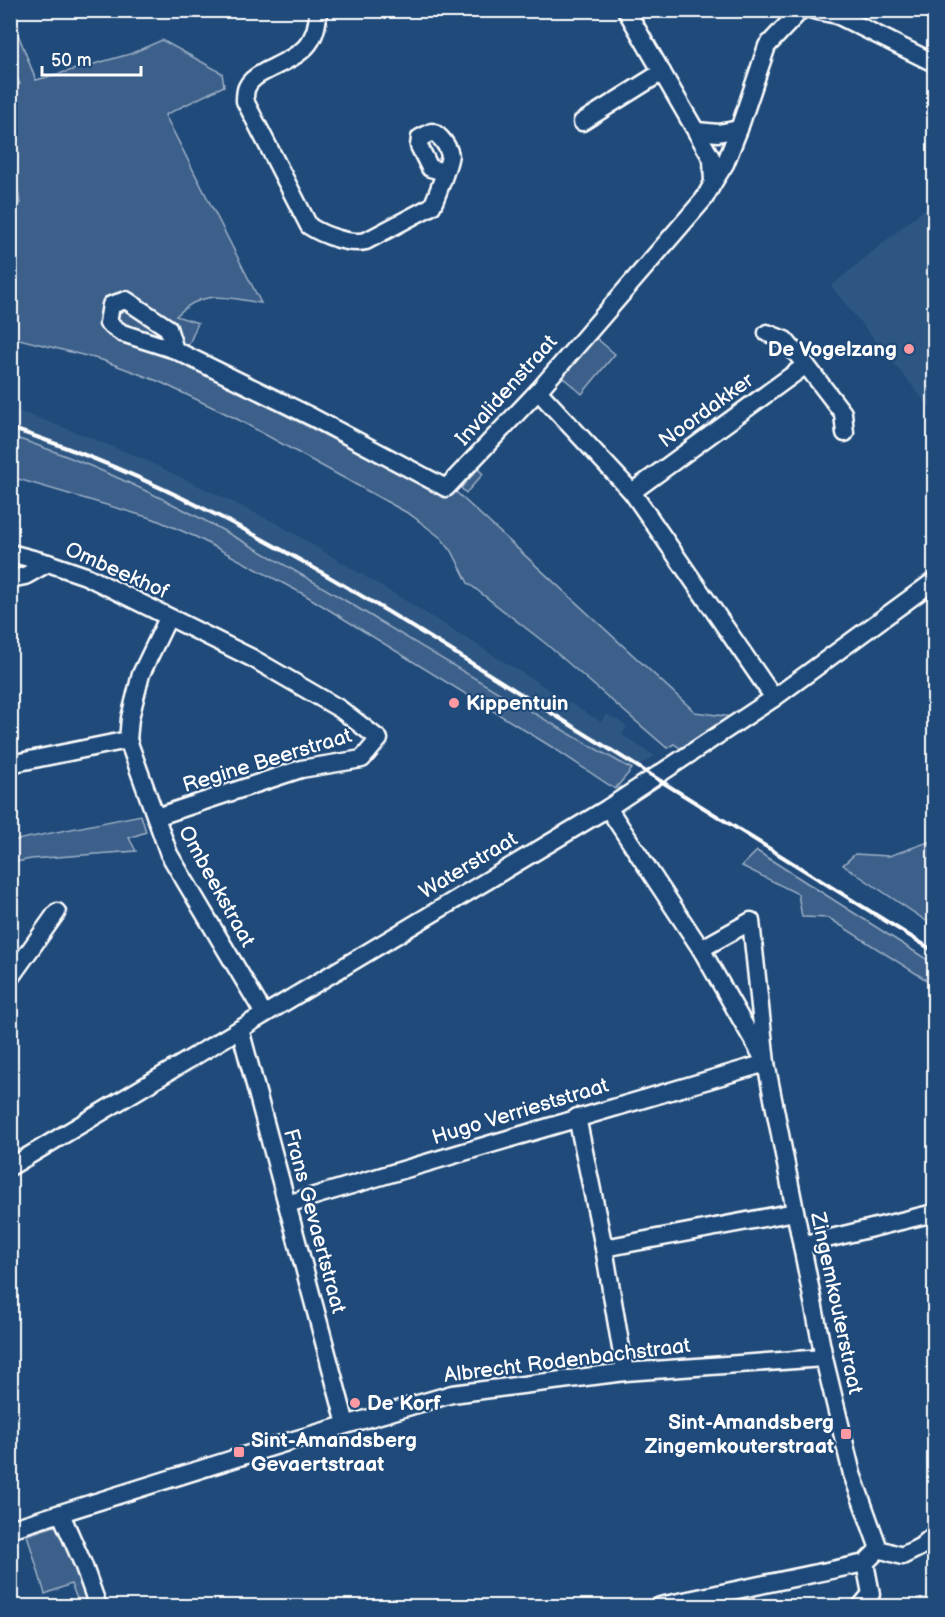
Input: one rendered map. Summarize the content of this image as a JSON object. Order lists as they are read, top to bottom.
{
  "streets": {
    "street": [
      "Invalidenstraat",
      "Noordakker",
      "Ombeekhof",
      "Regine Beerstraat",
      "Waterstraat",
      "Ombeekstraat",
      "Hugo Verrieststraat",
      "Frans Gevaertstraat",
      "Zingemkouterstraat",
      "Albrecht Rodenbachstraat"
    ]
  },
  "crossings": [
    ["Ombeekhof", "Regine Beerstraat"],
    ["Ombeekhof", "Ombeekstraat"],
    ["Regine Beerstraat", "Ombeekstraat"],
    ["Waterstraat", "Ombeekstraat"],
    ["Waterstraat", "Frans Gevaertstraat"],
    ["Waterstraat", "Zingemkouterstraat"],
    ["Hugo Verrieststraat", "Frans Gevaertstraat"],
    ["Hugo Verrieststraat", "Zingemkouterstraat"],
    ["Frans Gevaertstraat", "Albrecht Rodenbachstraat"],
    ["Zingemkouterstraat", "Albrecht Rodenbachstraat"]
  ],
  "places": {
    "other": ["De Vogelzang", "Kippentuin", "De Korf"],
    "transit": ["Sint-Amandsberg Zingemkouterstraat", "Sint-Amandsberg Gevaertstraat"]
  },
  "scale_bar": "50 m"
}
